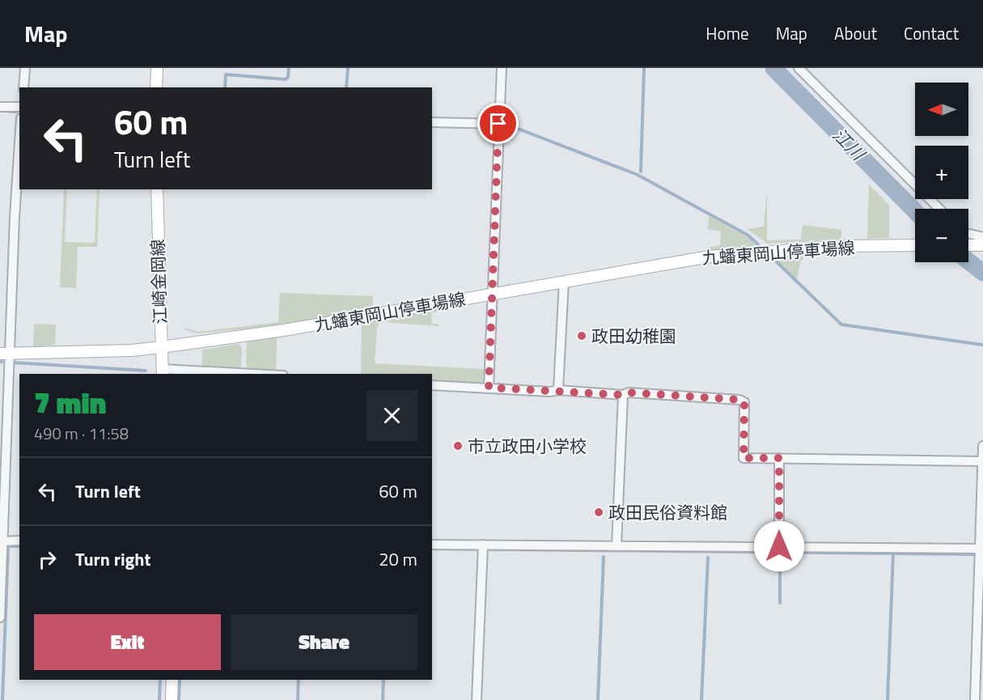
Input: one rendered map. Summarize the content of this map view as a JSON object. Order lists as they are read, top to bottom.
{
  "streets": {
    "main road": ["九蟠東岡山停車場線", "江崎金岡線"]
  },
  "crossings": [
    ["九蟠東岡山停車場線", "江崎金岡線"]
  ],
  "water": ["江川"],
  "places": ["政田幼稚園", "市立政田小学校", "政田民俗資料館"],
  "north": "left",
  "page": {
    "header": "Map",
    "nav": [
      "Home",
      "Map",
      "About",
      "Contact"
    ],
    "map_buttons": ["+", "−"],
    "turn": ["60 m", "Turn left"],
    "heading": ["7 min", "490 m · 11:58"],
    "list": [
      {
        "name": "Turn left",
        "value": "60 m"
      },
      {
        "name": "Turn right",
        "value": "20 m"
      }
    ],
    "buttons": ["Exit", "Share"]
  }
}
